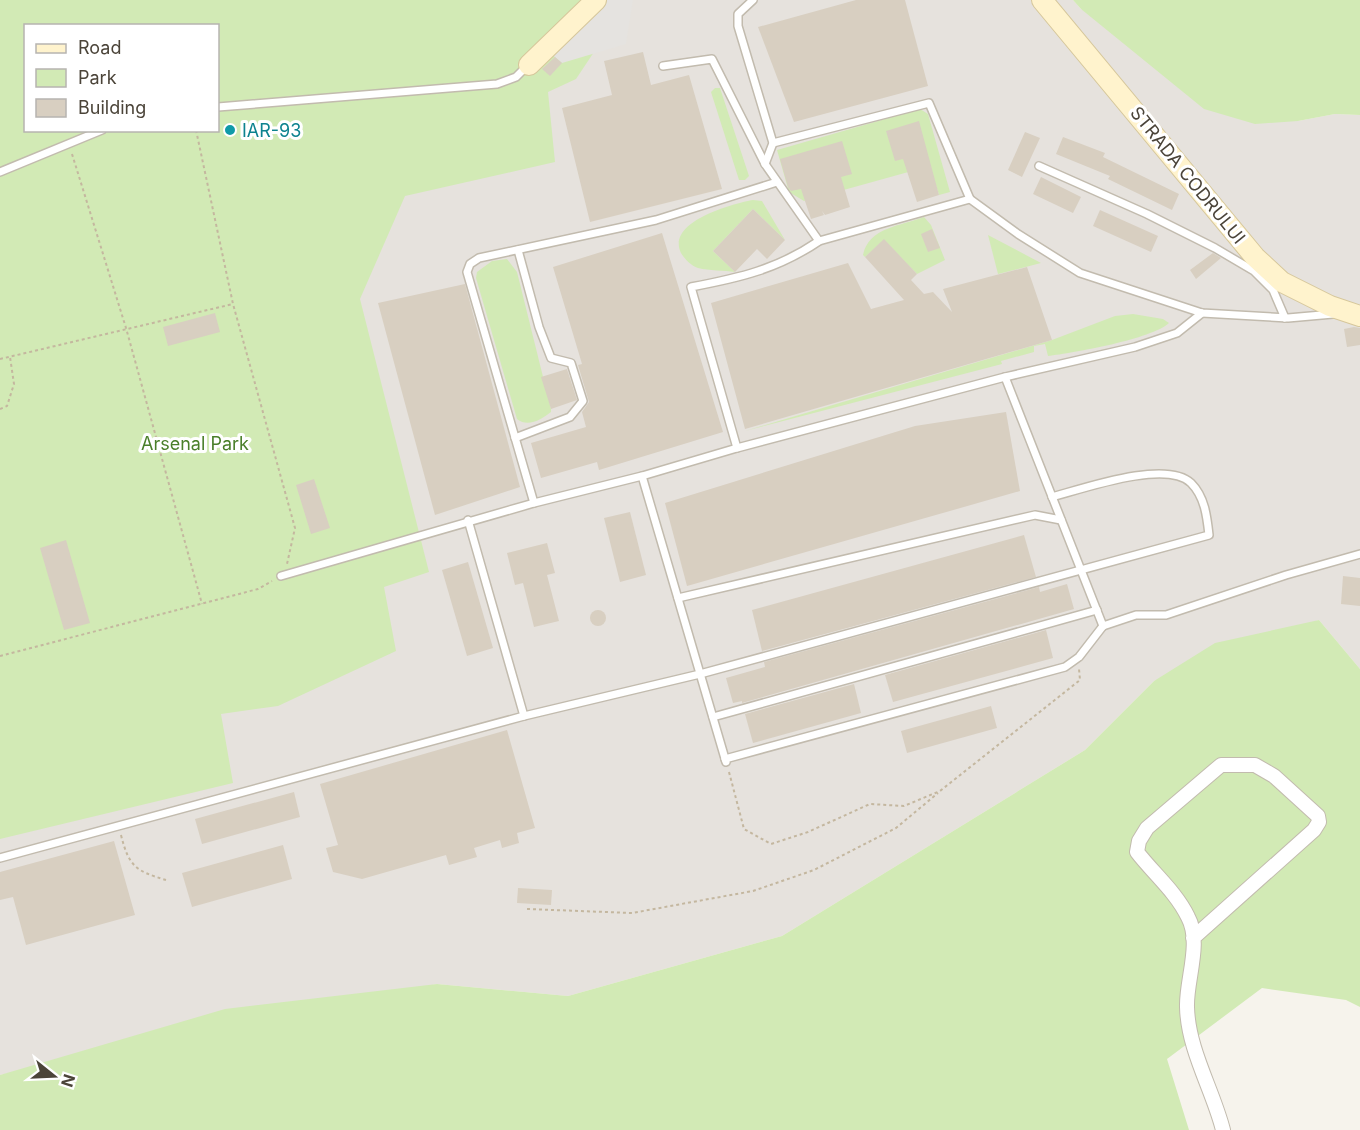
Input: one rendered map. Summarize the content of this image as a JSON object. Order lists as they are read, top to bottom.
{
  "streets": {
    "street": ["STRADA CODRULUI"]
  },
  "parks": ["Arsenal Park"],
  "places": ["IAR-93"],
  "legend": ["Road", "Park", "Building"],
  "north": "right"
}
